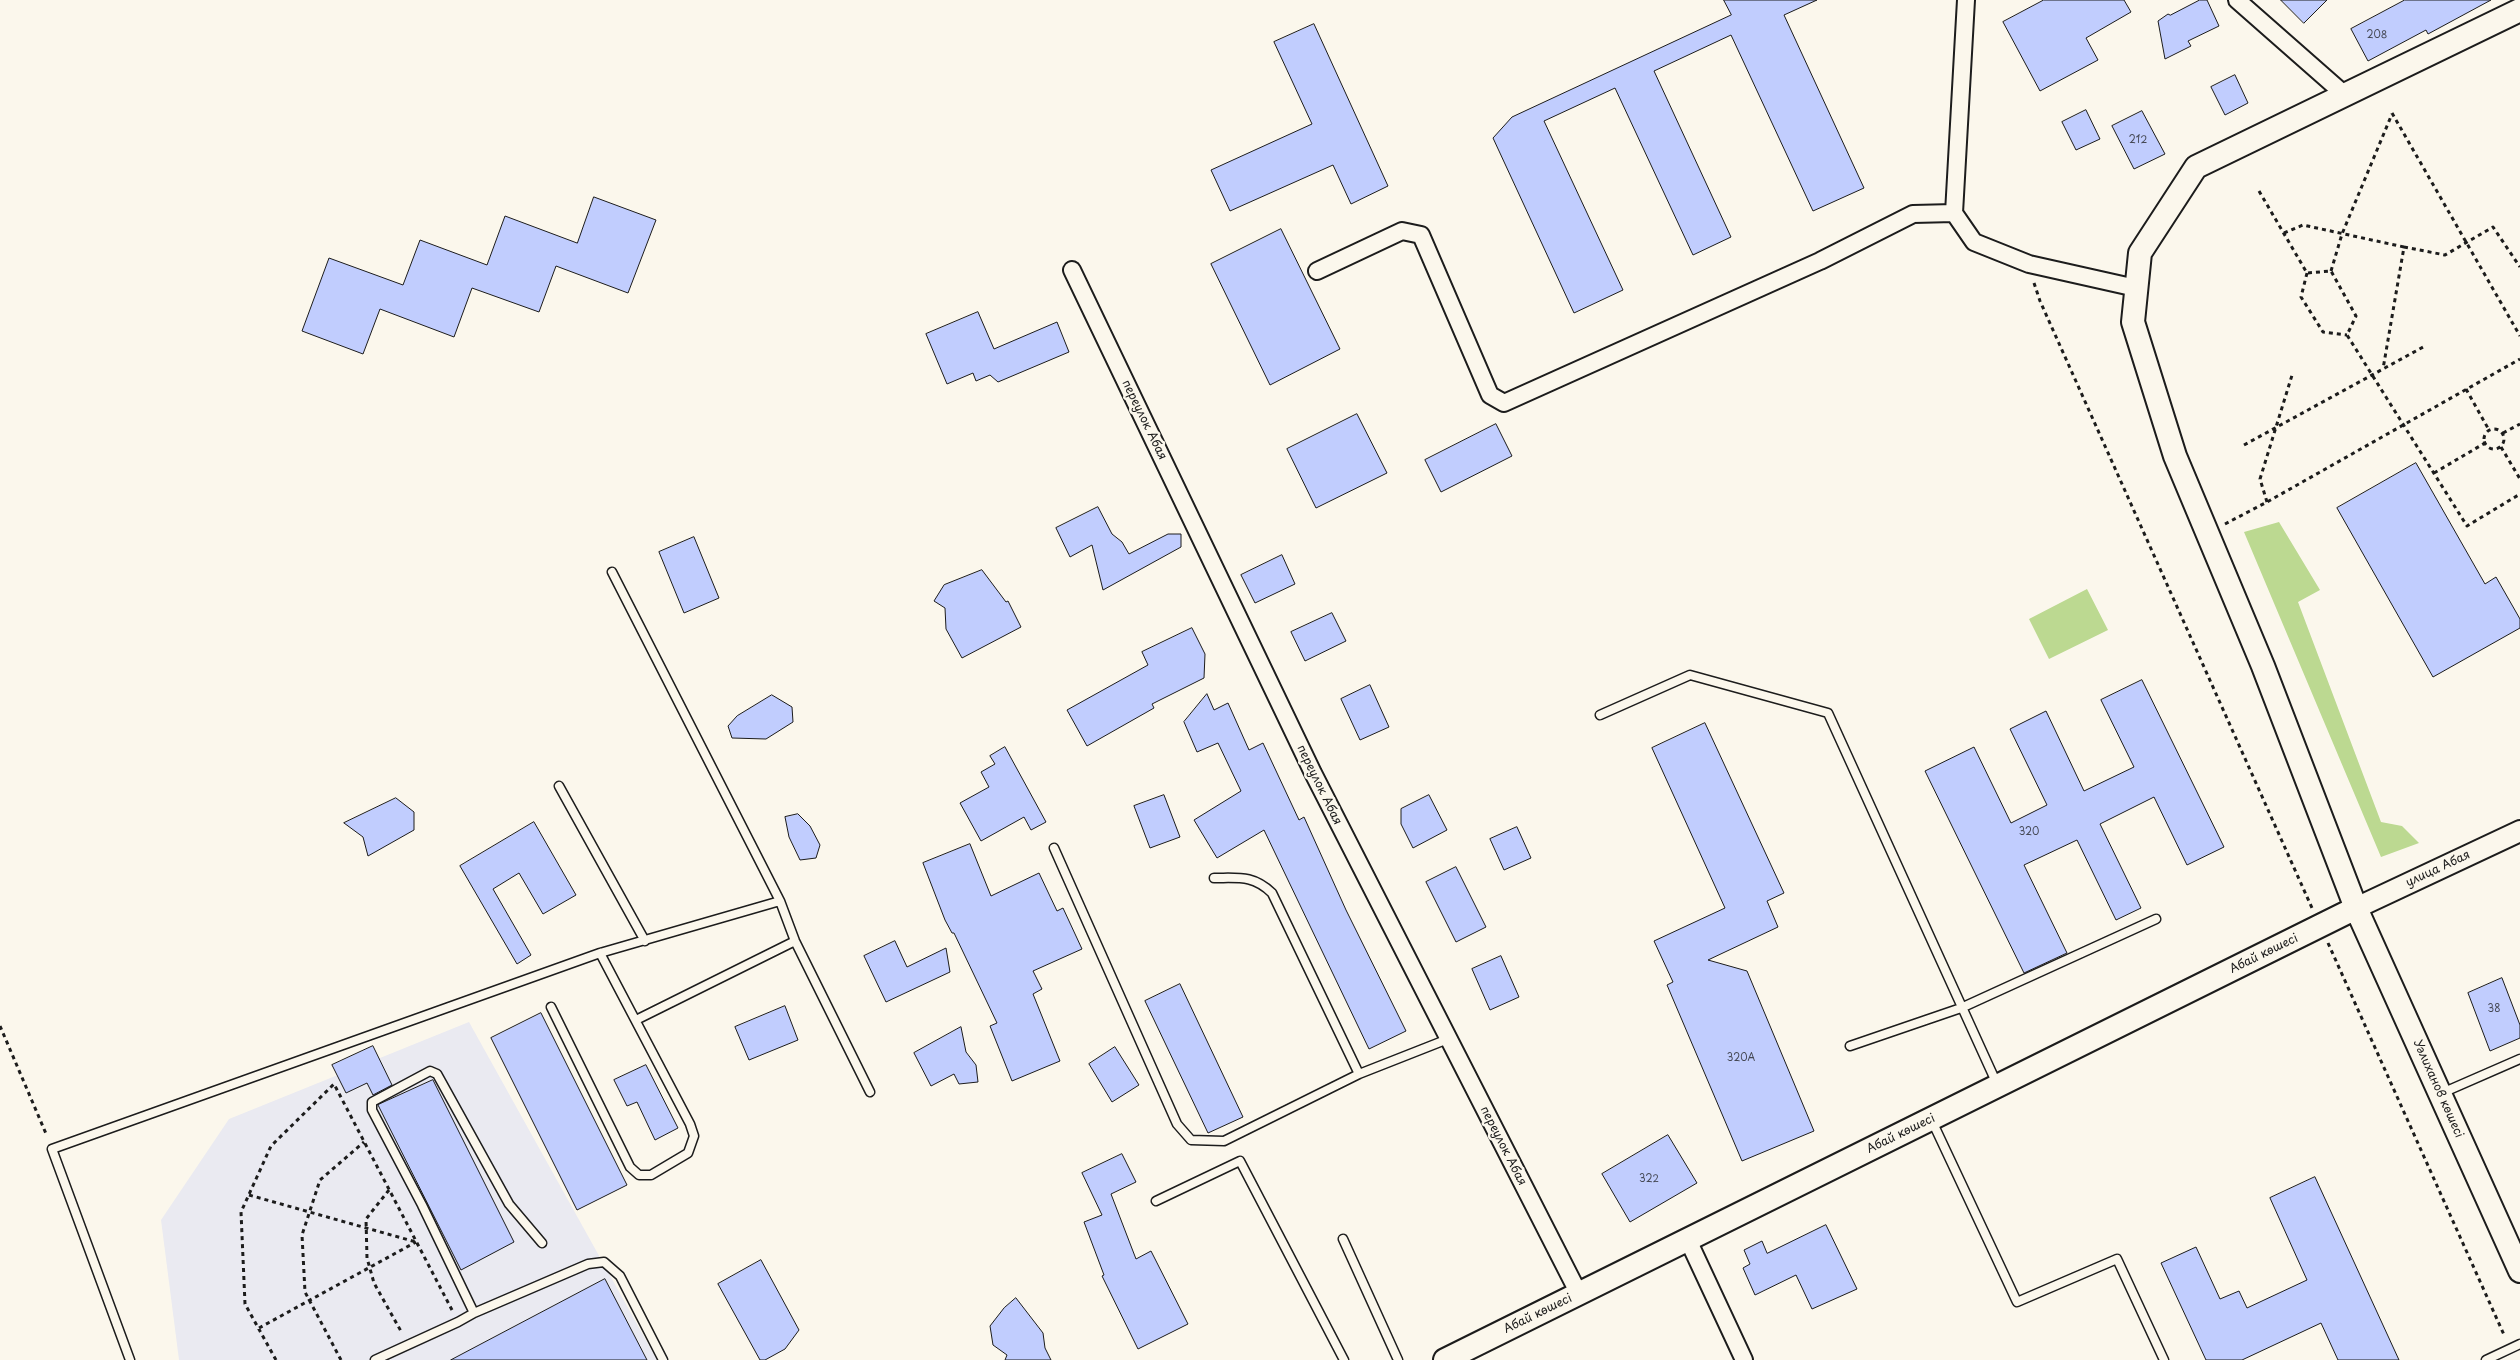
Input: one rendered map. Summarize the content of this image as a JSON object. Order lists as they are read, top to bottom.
{
  "streets": {
    "main road": ["Абай көшесі", "Уәлиханов көшесі"],
    "street": ["переулок Абая", "улица Абая"]
  },
  "crossings": [
    ["переулок Абая", "Абай көшесі"],
    ["улица Абая", "Абай көшесі"],
    ["улица Абая", "Уәлиханов көшесі"],
    ["Абай көшесі", "Уәлиханов көшесі"]
  ],
  "house_numbers": [
    "208",
    "212",
    "320",
    "38",
    "320А",
    "322"
  ]
}
